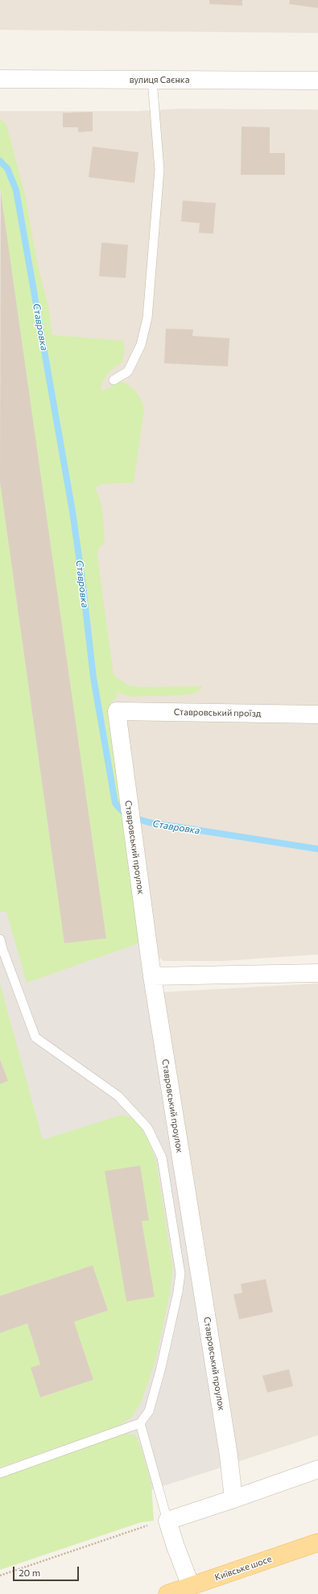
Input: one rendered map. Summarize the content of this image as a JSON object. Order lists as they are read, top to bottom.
{
  "streets": {
    "main road": ["Київське шосе"],
    "street": ["вулиця Саєнка", "Ставровський проїзд", "Ставровський проулок"]
  },
  "crossings": [
    ["Ставровський проїзд", "Ставровський проулок"]
  ],
  "water": ["Ставровка"],
  "scale_bar": "20 m"
}
